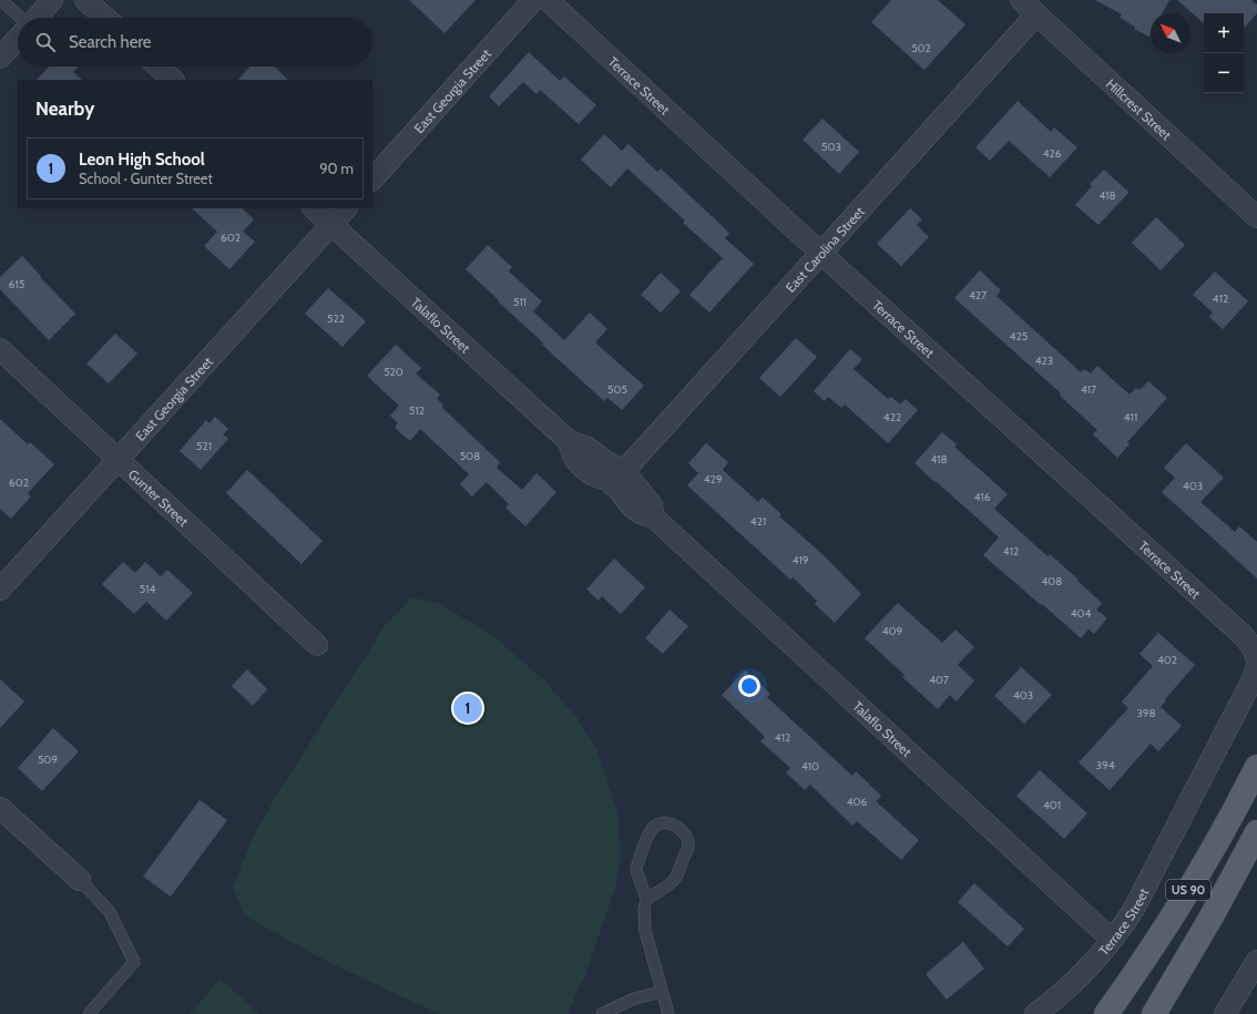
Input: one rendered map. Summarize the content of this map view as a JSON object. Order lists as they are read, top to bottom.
{
  "streets": {
    "main road": ["US 90"],
    "street": [
      "Terrace Street",
      "East Georgia Street",
      "Hillcrest Street",
      "East Carolina Street",
      "Talaflo Street",
      "Gunter Street"
    ]
  },
  "crossings": [
    ["Terrace Street", "East Carolina Street"],
    ["Terrace Street", "Talaflo Street"],
    ["East Georgia Street", "Talaflo Street"],
    ["East Georgia Street", "Gunter Street"],
    ["Hillcrest Street", "East Carolina Street"],
    ["East Carolina Street", "Talaflo Street"]
  ],
  "house_numbers": [
    "502",
    "503",
    "426",
    "418",
    "602",
    "615",
    "427",
    "412",
    "511",
    "522",
    "425",
    "423",
    "520",
    "505",
    "417",
    "512",
    "422",
    "411",
    "521",
    "508",
    "418",
    "429",
    "602",
    "403",
    "416",
    "421",
    "412",
    "419",
    "408",
    "514",
    "404",
    "409",
    "402",
    "407",
    "403",
    "398",
    "412",
    "509",
    "394",
    "410",
    "406",
    "401"
  ],
  "north": "top left",
  "page": {
    "map_buttons": ["+", "−"],
    "search": "Search here",
    "heading": "Nearby",
    "list": [
      {
        "mark": "1",
        "name": "Leon High School",
        "note": "School · Gunter Street",
        "value": "90 m"
      }
    ],
    "pins": "1"
  }
}
